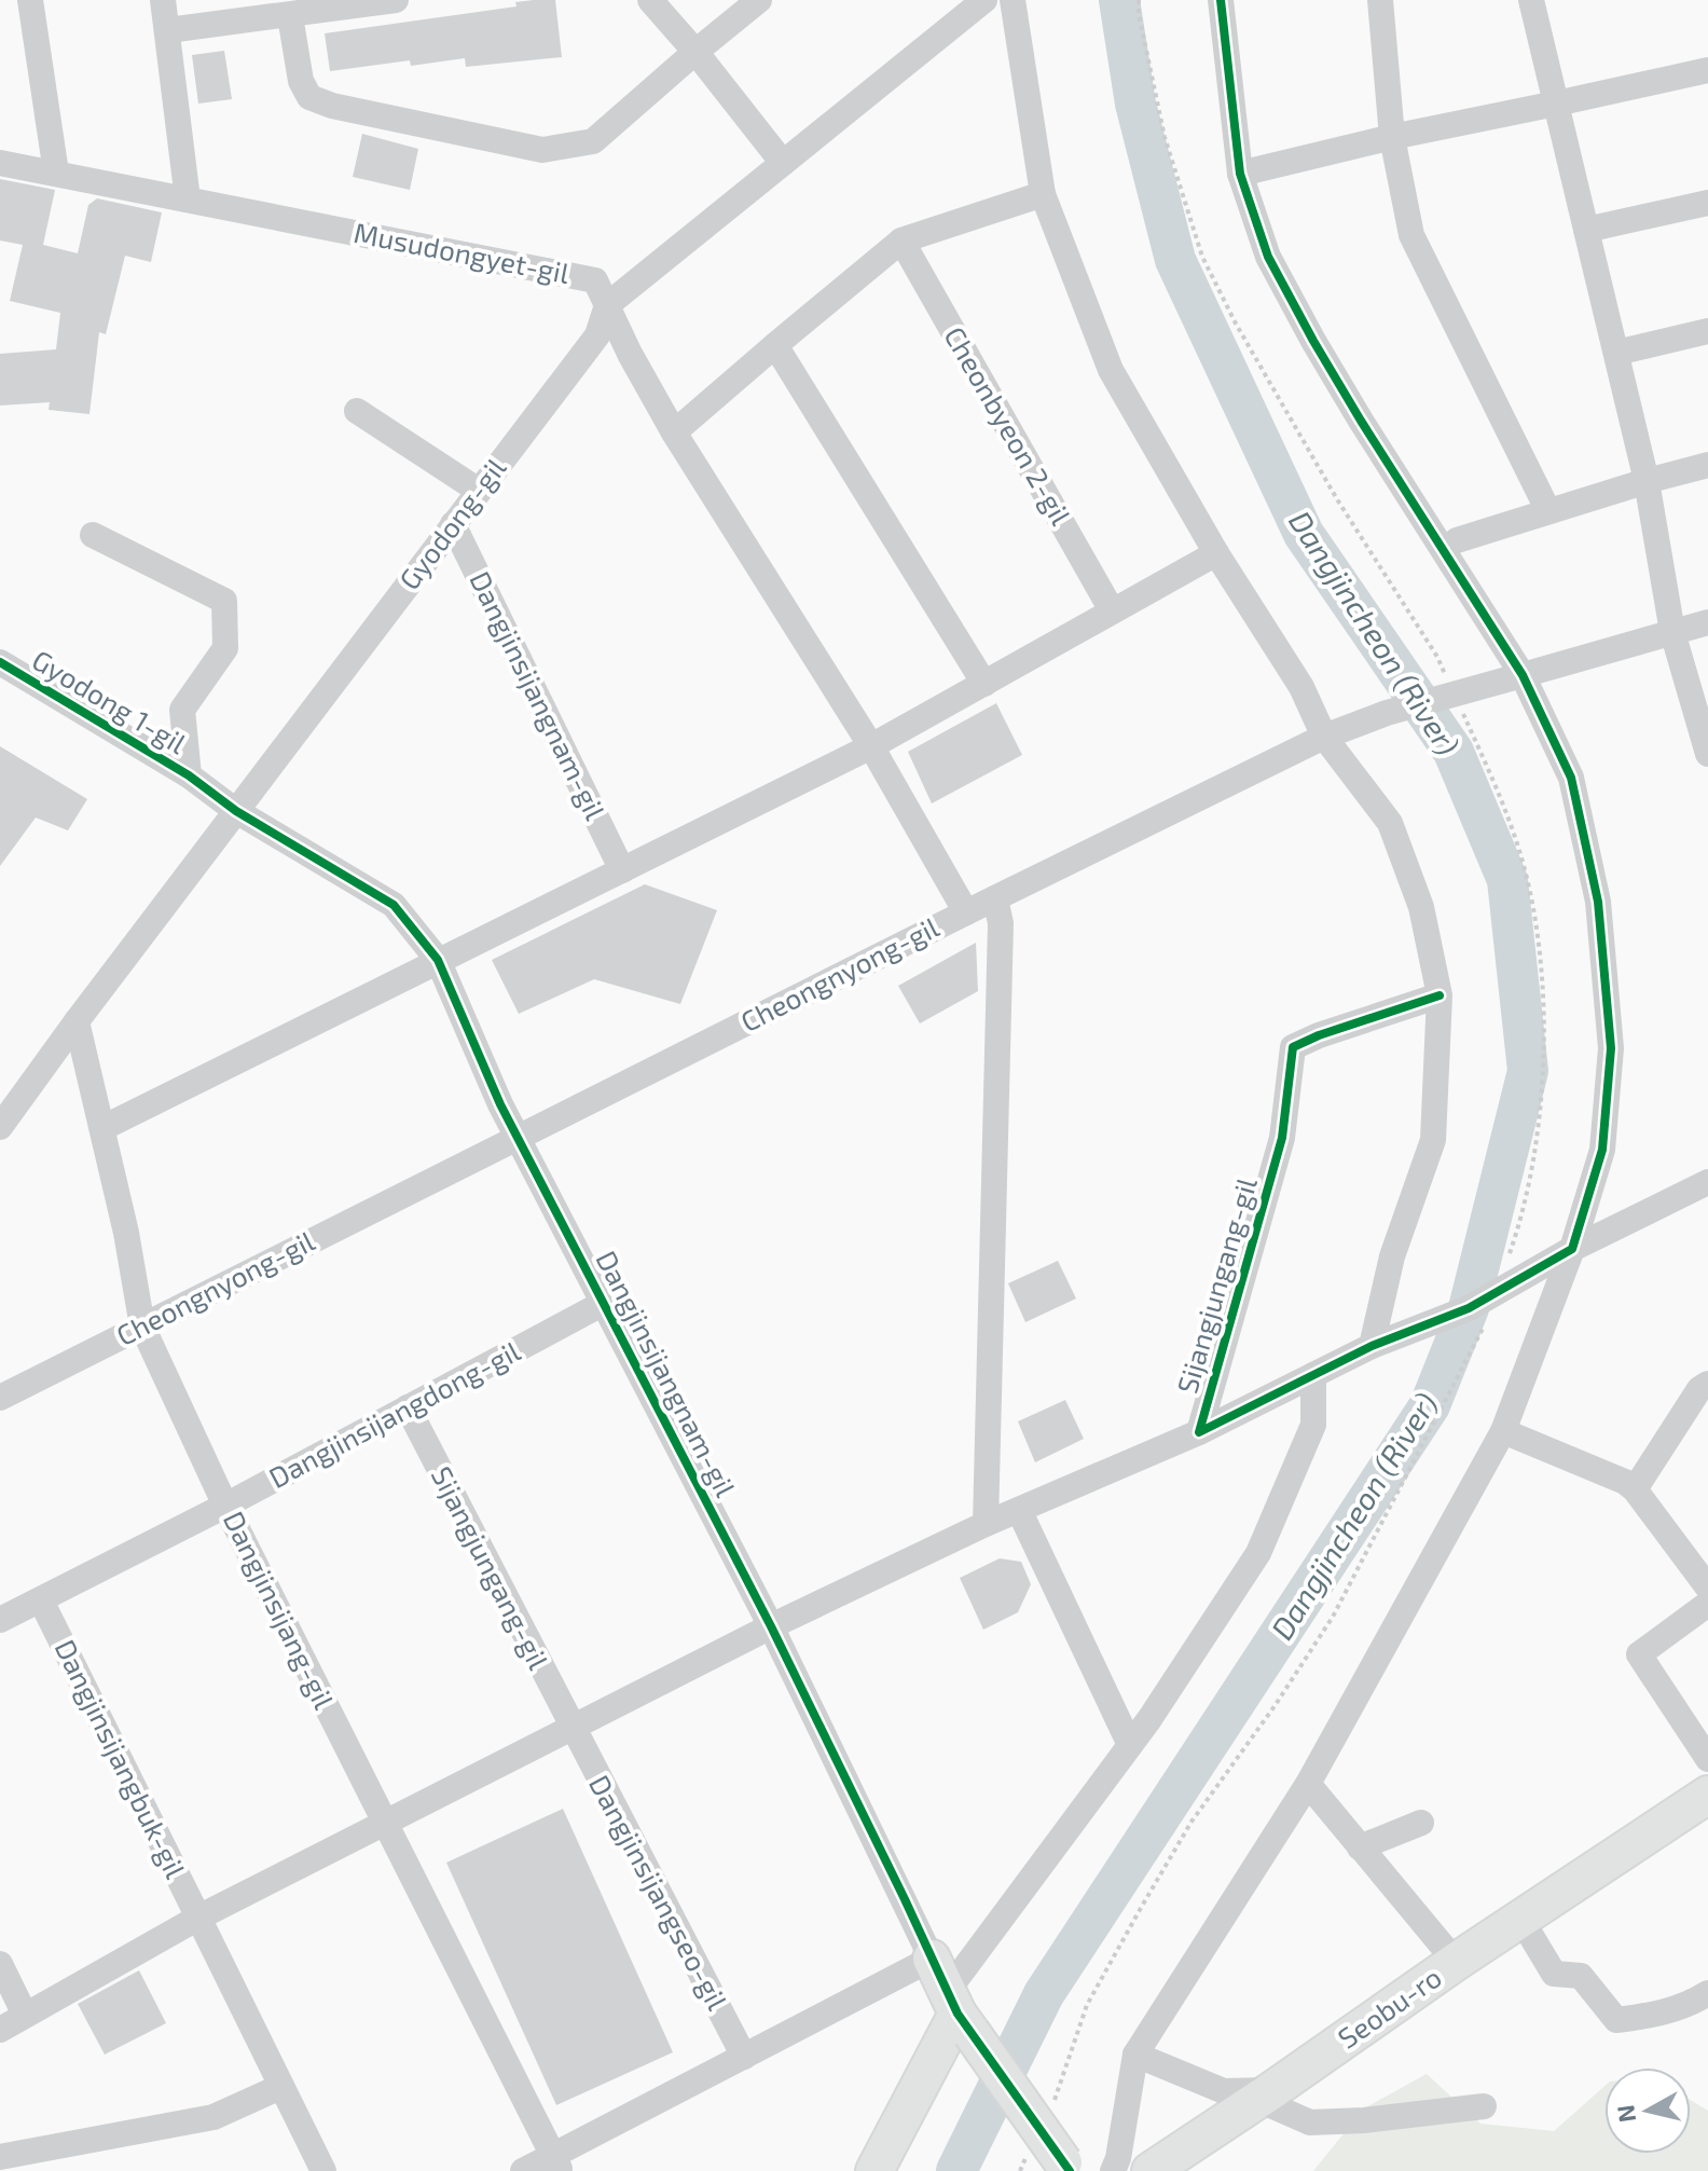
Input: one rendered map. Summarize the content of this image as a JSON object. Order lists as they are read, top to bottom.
{
  "streets": {
    "main road": ["Dangjinsijangnam-gil", "Seobu-ro"],
    "street": [
      "Musudongyet-gil",
      "Cheonbyeon 2-gil",
      "Gyodong-gil",
      "Gyodong 1-gil",
      "Cheongnyong-gil",
      "Sijangjungang-gil",
      "Dangjinsijangdong-gil",
      "Dangjinsijang-gil",
      "Dangjinsijangbuk-gil",
      "Dangjinsijangseo-gil"
    ]
  },
  "crossings": [
    ["Musudongyet-gil", "Gyodong-gil"],
    ["Musudongyet-gil", "Cheongnyong-gil"],
    ["Gyodong-gil", "Dangjinsijangnam-gil"],
    ["Gyodong-gil", "Gyodong 1-gil"],
    ["Gyodong-gil", "Dangjinsijang-gil"],
    ["Dangjinsijangnam-gil", "Gyodong 1-gil"],
    ["Dangjinsijangnam-gil", "Cheongnyong-gil"],
    ["Dangjinsijangnam-gil", "Sijangjungang-gil"],
    ["Dangjinsijangnam-gil", "Dangjinsijangdong-gil"],
    ["Cheongnyong-gil", "Dangjinsijang-gil"],
    ["Sijangjungang-gil", "Dangjinsijangdong-gil"],
    ["Sijangjungang-gil", "Dangjinsijang-gil"],
    ["Sijangjungang-gil", "Dangjinsijangseo-gil"],
    ["Dangjinsijangdong-gil", "Dangjinsijang-gil"],
    ["Dangjinsijangdong-gil", "Dangjinsijangbuk-gil"]
  ],
  "water": ["Dangjincheon (River)"],
  "north": "left"
}
